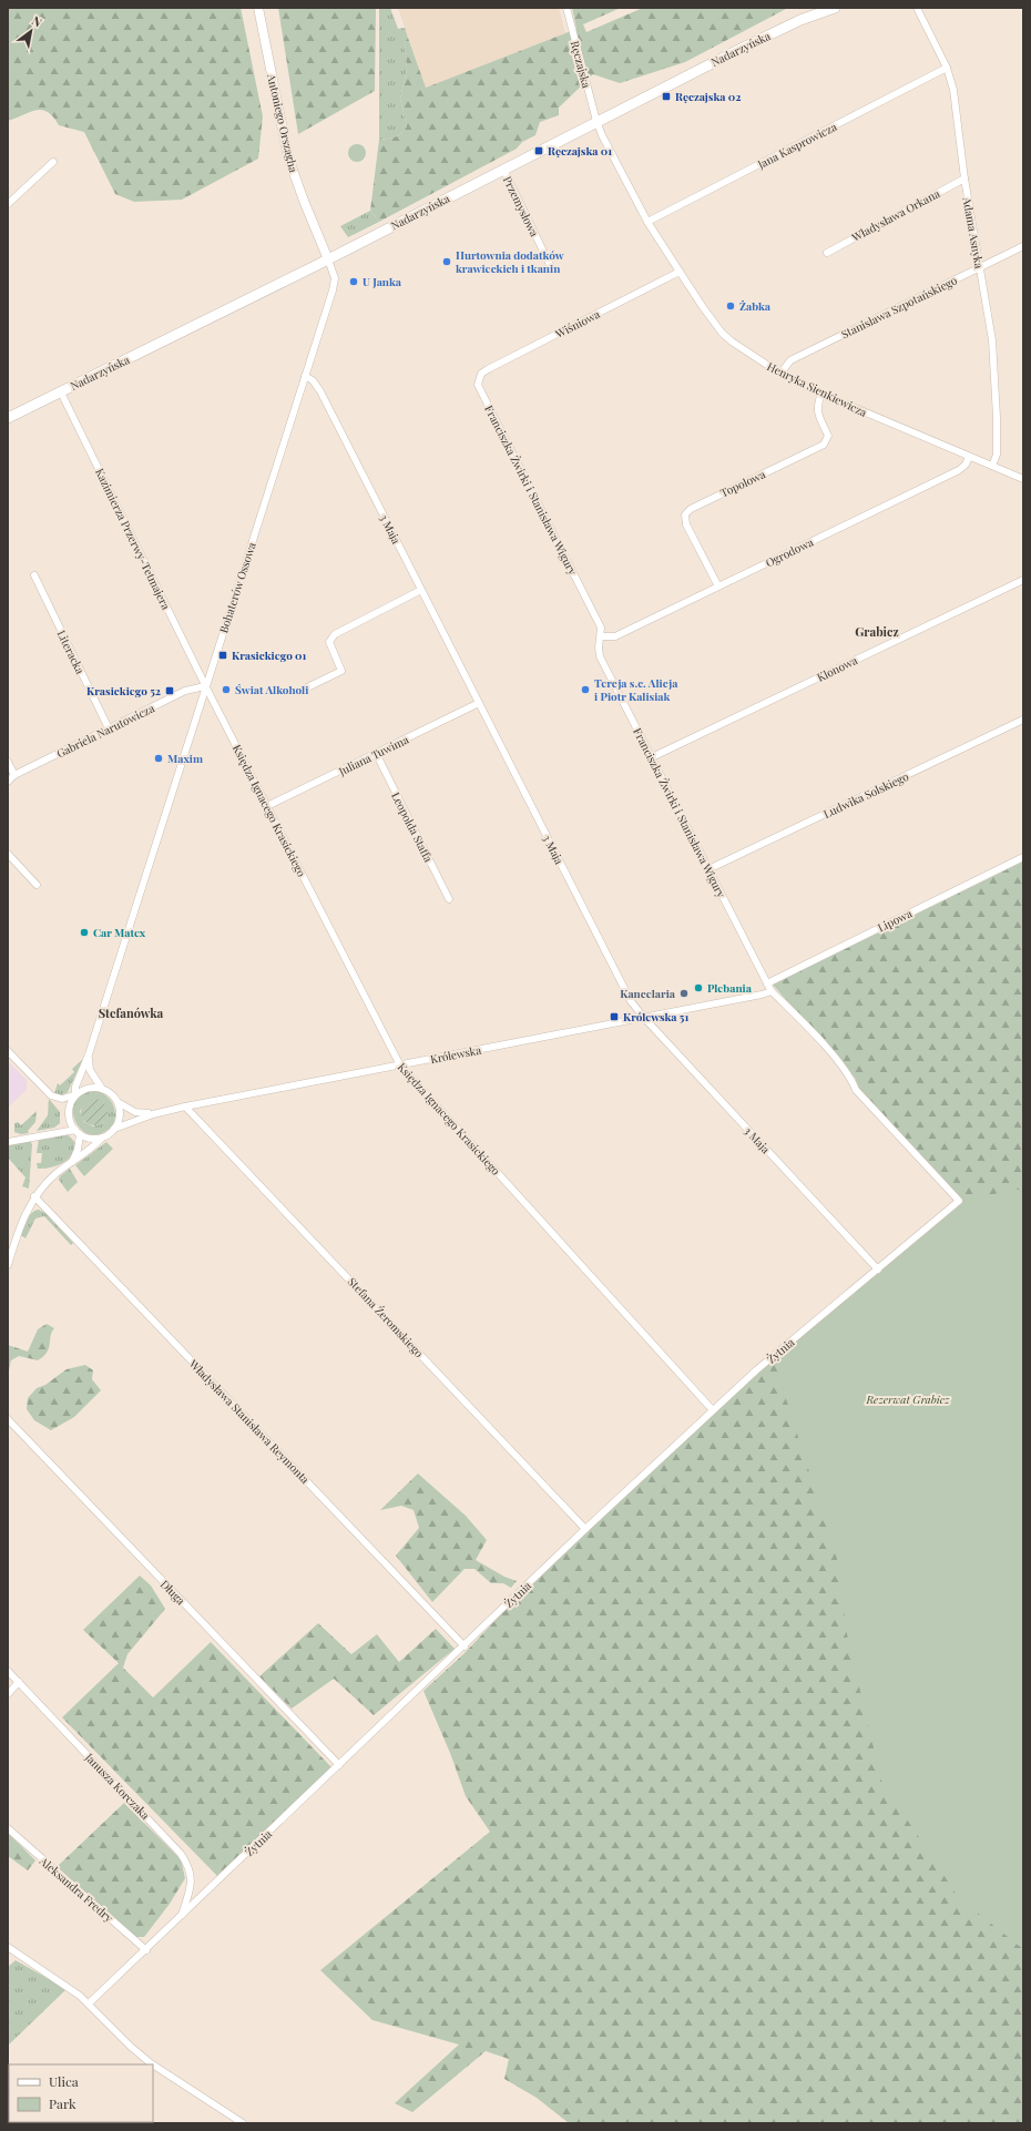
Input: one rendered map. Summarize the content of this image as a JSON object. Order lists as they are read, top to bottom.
{
  "streets": {
    "main road": ["Nadarzyńska"],
    "street": [
      "Ręczajska",
      "Antoniego Orszagha",
      "Jana Kasprowicza",
      "Przemysłowa",
      "Władysława Orkana",
      "Adama Asnyka",
      "Stanisława Szpotańskiego",
      "Wiśniowa",
      "Henryka Sienkiewicza",
      "Topolowa",
      "Franciszka Żwirki i Stanisława Wigury",
      "3 Maja",
      "Kazimierza Przerwy-Tetmajera",
      "Ogrodowa",
      "Bohaterów Ossowa",
      "Literacka",
      "Klonowa",
      "Gabriela Narutowicza",
      "Juliana Tuwima",
      "Ludwika Solskiego",
      "Księdza Ignacego Krasickiego",
      "Leopolda Staffa",
      "Lipowa",
      "Królewska",
      "Stefana Żeromskiego",
      "Żytnia",
      "Władysława Stanisława Reymonta",
      "Długa",
      "Janusza Korczaka",
      "Aleksandra Fredry"
    ]
  },
  "crossings": [
    ["Nadarzyńska", "Ręczajska"],
    ["Nadarzyńska", "Antoniego Orszagha"],
    ["Nadarzyńska", "Przemysłowa"],
    ["Nadarzyńska", "Henryka Sienkiewicza"],
    ["Nadarzyńska", "Kazimierza Przerwy-Tetmajera"],
    ["Nadarzyńska", "Bohaterów Ossowa"],
    ["Ręczajska", "Henryka Sienkiewicza"],
    ["Antoniego Orszagha", "Bohaterów Ossowa"],
    ["Jana Kasprowicza", "Adama Asnyka"],
    ["Jana Kasprowicza", "Henryka Sienkiewicza"],
    ["Władysława Orkana", "Adama Asnyka"],
    ["Adama Asnyka", "Stanisława Szpotańskiego"],
    ["Adama Asnyka", "Henryka Sienkiewicza"],
    ["Stanisława Szpotańskiego", "Henryka Sienkiewicza"],
    ["Wiśniowa", "Henryka Sienkiewicza"],
    ["Wiśniowa", "Franciszka Żwirki i Stanisława Wigury"],
    ["Henryka Sienkiewicza", "Topolowa"],
    ["Henryka Sienkiewicza", "Ogrodowa"],
    ["Topolowa", "Ogrodowa"],
    ["Franciszka Żwirki i Stanisława Wigury", "Ogrodowa"],
    ["Franciszka Żwirki i Stanisława Wigury", "Klonowa"],
    ["Franciszka Żwirki i Stanisława Wigury", "Ludwika Solskiego"],
    ["Franciszka Żwirki i Stanisława Wigury", "Lipowa"],
    ["Franciszka Żwirki i Stanisława Wigury", "Królewska"],
    ["Franciszka Żwirki i Stanisława Wigury", "Żytnia"],
    ["3 Maja", "Bohaterów Ossowa"],
    ["3 Maja", "Juliana Tuwima"],
    ["3 Maja", "Królewska"],
    ["3 Maja", "Żytnia"],
    ["Kazimierza Przerwy-Tetmajera", "Bohaterów Ossowa"],
    ["Kazimierza Przerwy-Tetmajera", "Gabriela Narutowicza"],
    ["Kazimierza Przerwy-Tetmajera", "Księdza Ignacego Krasickiego"],
    ["Bohaterów Ossowa", "Gabriela Narutowicza"],
    ["Bohaterów Ossowa", "Księdza Ignacego Krasickiego"],
    ["Bohaterów Ossowa", "Królewska"],
    ["Literacka", "Gabriela Narutowicza"],
    ["Gabriela Narutowicza", "Księdza Ignacego Krasickiego"],
    ["Juliana Tuwima", "Księdza Ignacego Krasickiego"],
    ["Juliana Tuwima", "Leopolda Staffa"],
    ["Księdza Ignacego Krasickiego", "Królewska"],
    ["Księdza Ignacego Krasickiego", "Żytnia"],
    ["Królewska", "Stefana Żeromskiego"],
    ["Stefana Żeromskiego", "Żytnia"],
    ["Żytnia", "Władysława Stanisława Reymonta"],
    ["Żytnia", "Długa"],
    ["Żytnia", "Janusza Korczaka"],
    ["Żytnia", "Aleksandra Fredry"]
  ],
  "districts": ["Grabicz", "Stefanówka"],
  "parks": ["Rezerwat Grabicz"],
  "places": {
    "transit": [
      "Ręczajska 02",
      "Ręczajska 01",
      "Krasickiego 01",
      "Krasickiego 52",
      "Królewska 51"
    ],
    "other": [
      "Hurtownia dodatków krawieckich i tkanin",
      "U Janka",
      "Żabka",
      "Świat Alkoholi",
      "Tercja s.c. Alicja i Piotr Kalisiak",
      "Maxim",
      "Car Matex",
      "Plebania",
      "Kancelaria"
    ]
  },
  "legend": ["Ulica", "Park"],
  "north": "top right"
}
